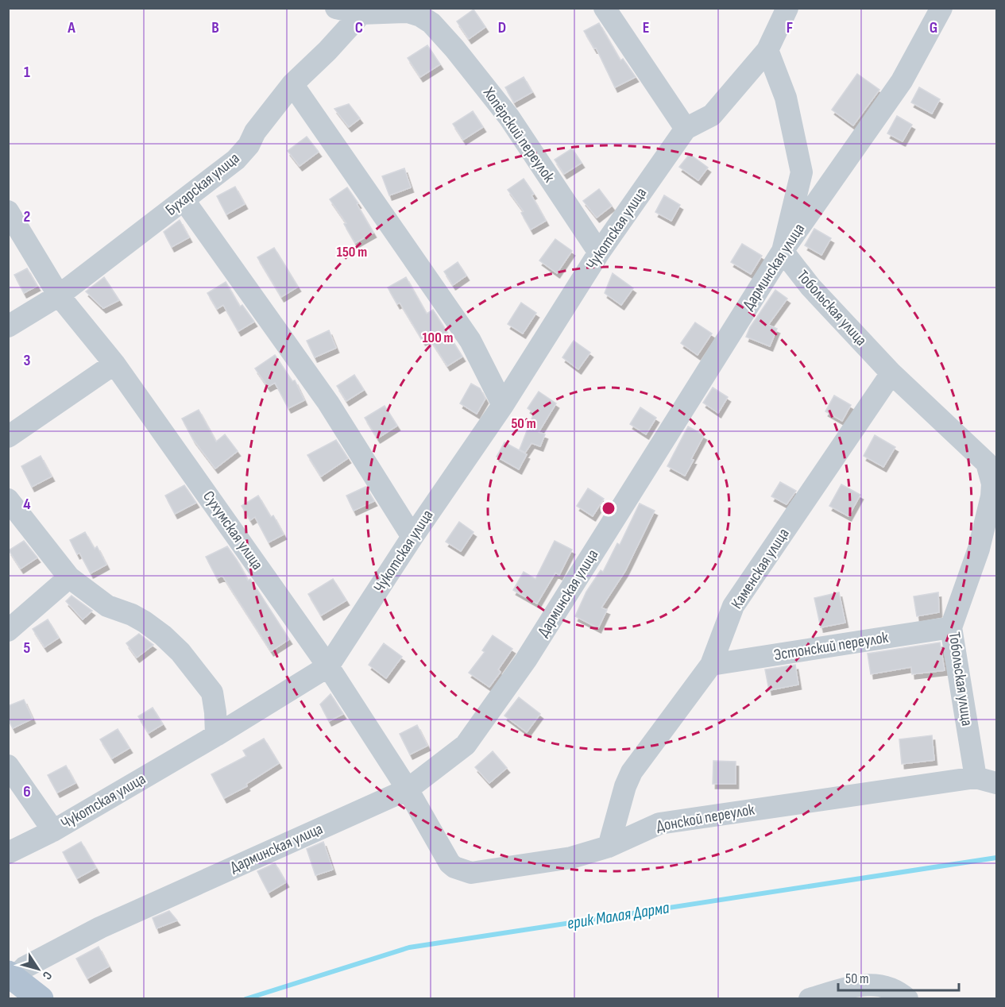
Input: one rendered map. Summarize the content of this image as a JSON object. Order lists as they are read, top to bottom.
{
  "streets": {
    "street": [
      "Хопёрский переулок",
      "Бухарская улица",
      "Чукотская улица",
      "Дарминская улица",
      "Тобольская улица",
      "Сухумская улица",
      "Каменская улица",
      "Эстонский переулок",
      "Донской переулок"
    ]
  },
  "crossings": [
    ["Хопёрский переулок", "Бухарская улица"],
    ["Хопёрский переулок", "Чукотская улица"],
    ["Бухарская улица", "Сухумская улица"],
    ["Чукотская улица", "Сухумская улица"],
    ["Дарминская улица", "Тобольская улица"],
    ["Дарминская улица", "Сухумская улица"],
    ["Тобольская улица", "Каменская улица"],
    ["Тобольская улица", "Эстонский переулок"],
    ["Тобольская улица", "Донской переулок"],
    ["Сухумская улица", "Донской переулок"],
    ["Каменская улица", "Эстонский переулок"],
    ["Каменская улица", "Донской переулок"]
  ],
  "water": ["ерик Малая Дарма"],
  "scale_bar": "50 m",
  "north": "bottom right",
  "grid": {
    "columns": [
      "A",
      "B",
      "C",
      "D",
      "E",
      "F",
      "G"
    ],
    "rows": [
      "1",
      "2",
      "3",
      "4",
      "5",
      "6"
    ]
  },
  "rings": ["150 m", "100 m", "50 m"]
}
